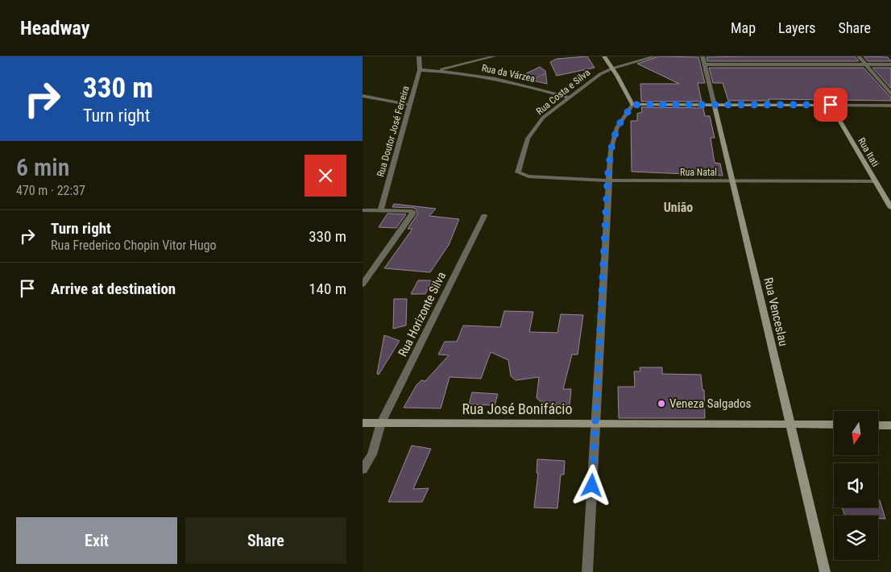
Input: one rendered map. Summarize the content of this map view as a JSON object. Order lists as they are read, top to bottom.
{
  "streets": {
    "street": [
      "Rua da Várzea",
      "Rua Costa e Silva",
      "Rua Doutor José Ferreira",
      "Rua Itati",
      "Rua Natal",
      "Rua Venceslau",
      "Rua Horizonte Silva",
      "Rua José Bonifácio"
    ]
  },
  "crossings": [
    ["Rua da Várzea", "Rua Costa e Silva"],
    ["Rua da Várzea", "Rua Doutor José Ferreira"],
    ["Rua Costa e Silva", "Rua Natal"],
    ["Rua Itati", "Rua Natal"],
    ["Rua Natal", "Rua Venceslau"],
    ["Rua Venceslau", "Rua José Bonifácio"],
    ["Rua Horizonte Silva", "Rua José Bonifácio"]
  ],
  "districts": ["União"],
  "places": ["Veneza Salgados"],
  "north": "bottom",
  "page": {
    "header": "Headway",
    "nav": ["Map", "Layers", "Share"],
    "turn": ["330 m", "Turn right"],
    "heading": ["6 min", "470 m · 22:37"],
    "list": [
      {
        "name": "Turn right",
        "note": "Rua Frederico Chopin Vitor Hugo",
        "value": "330 m"
      },
      {
        "name": "Arrive at destination",
        "value": "140 m"
      }
    ],
    "buttons": ["Exit", "Share"]
  }
}
